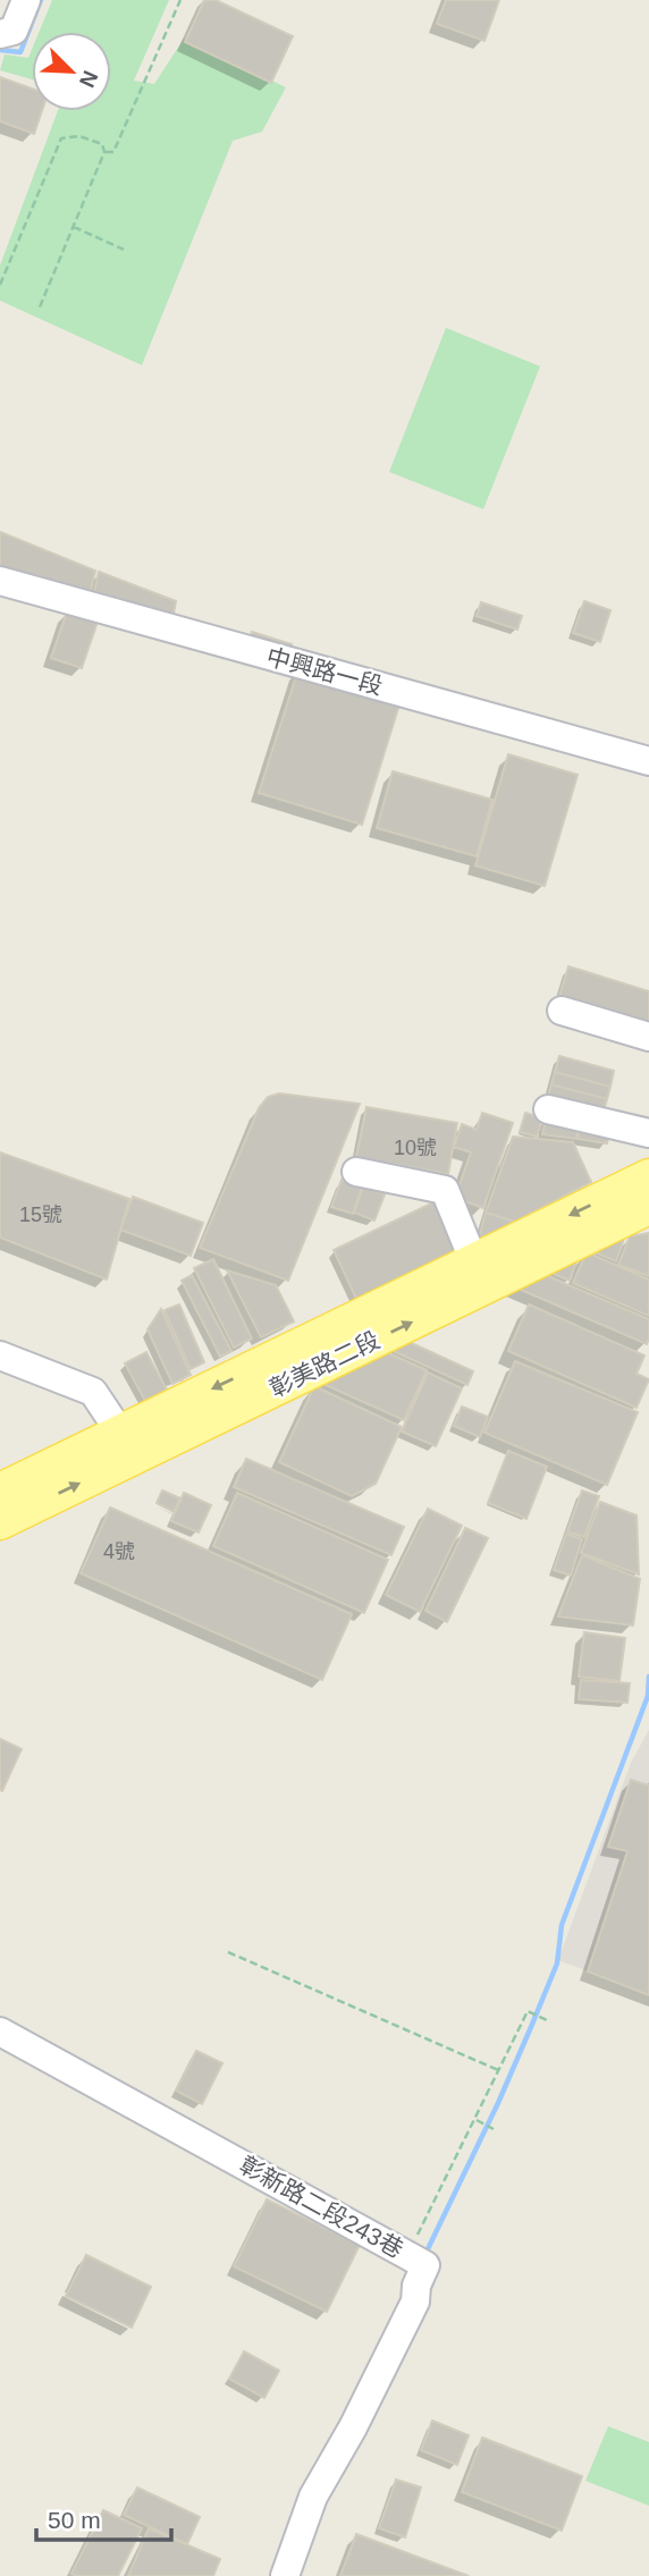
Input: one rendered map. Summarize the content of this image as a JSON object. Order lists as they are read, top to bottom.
{
  "streets": {
    "main road": ["彰美路二段"],
    "street": ["中興路一段", "彰新路二段243巷"]
  },
  "house_numbers": ["10號", "15號", "4號"],
  "scale_bar": "50 m",
  "north": "bottom right"
}
